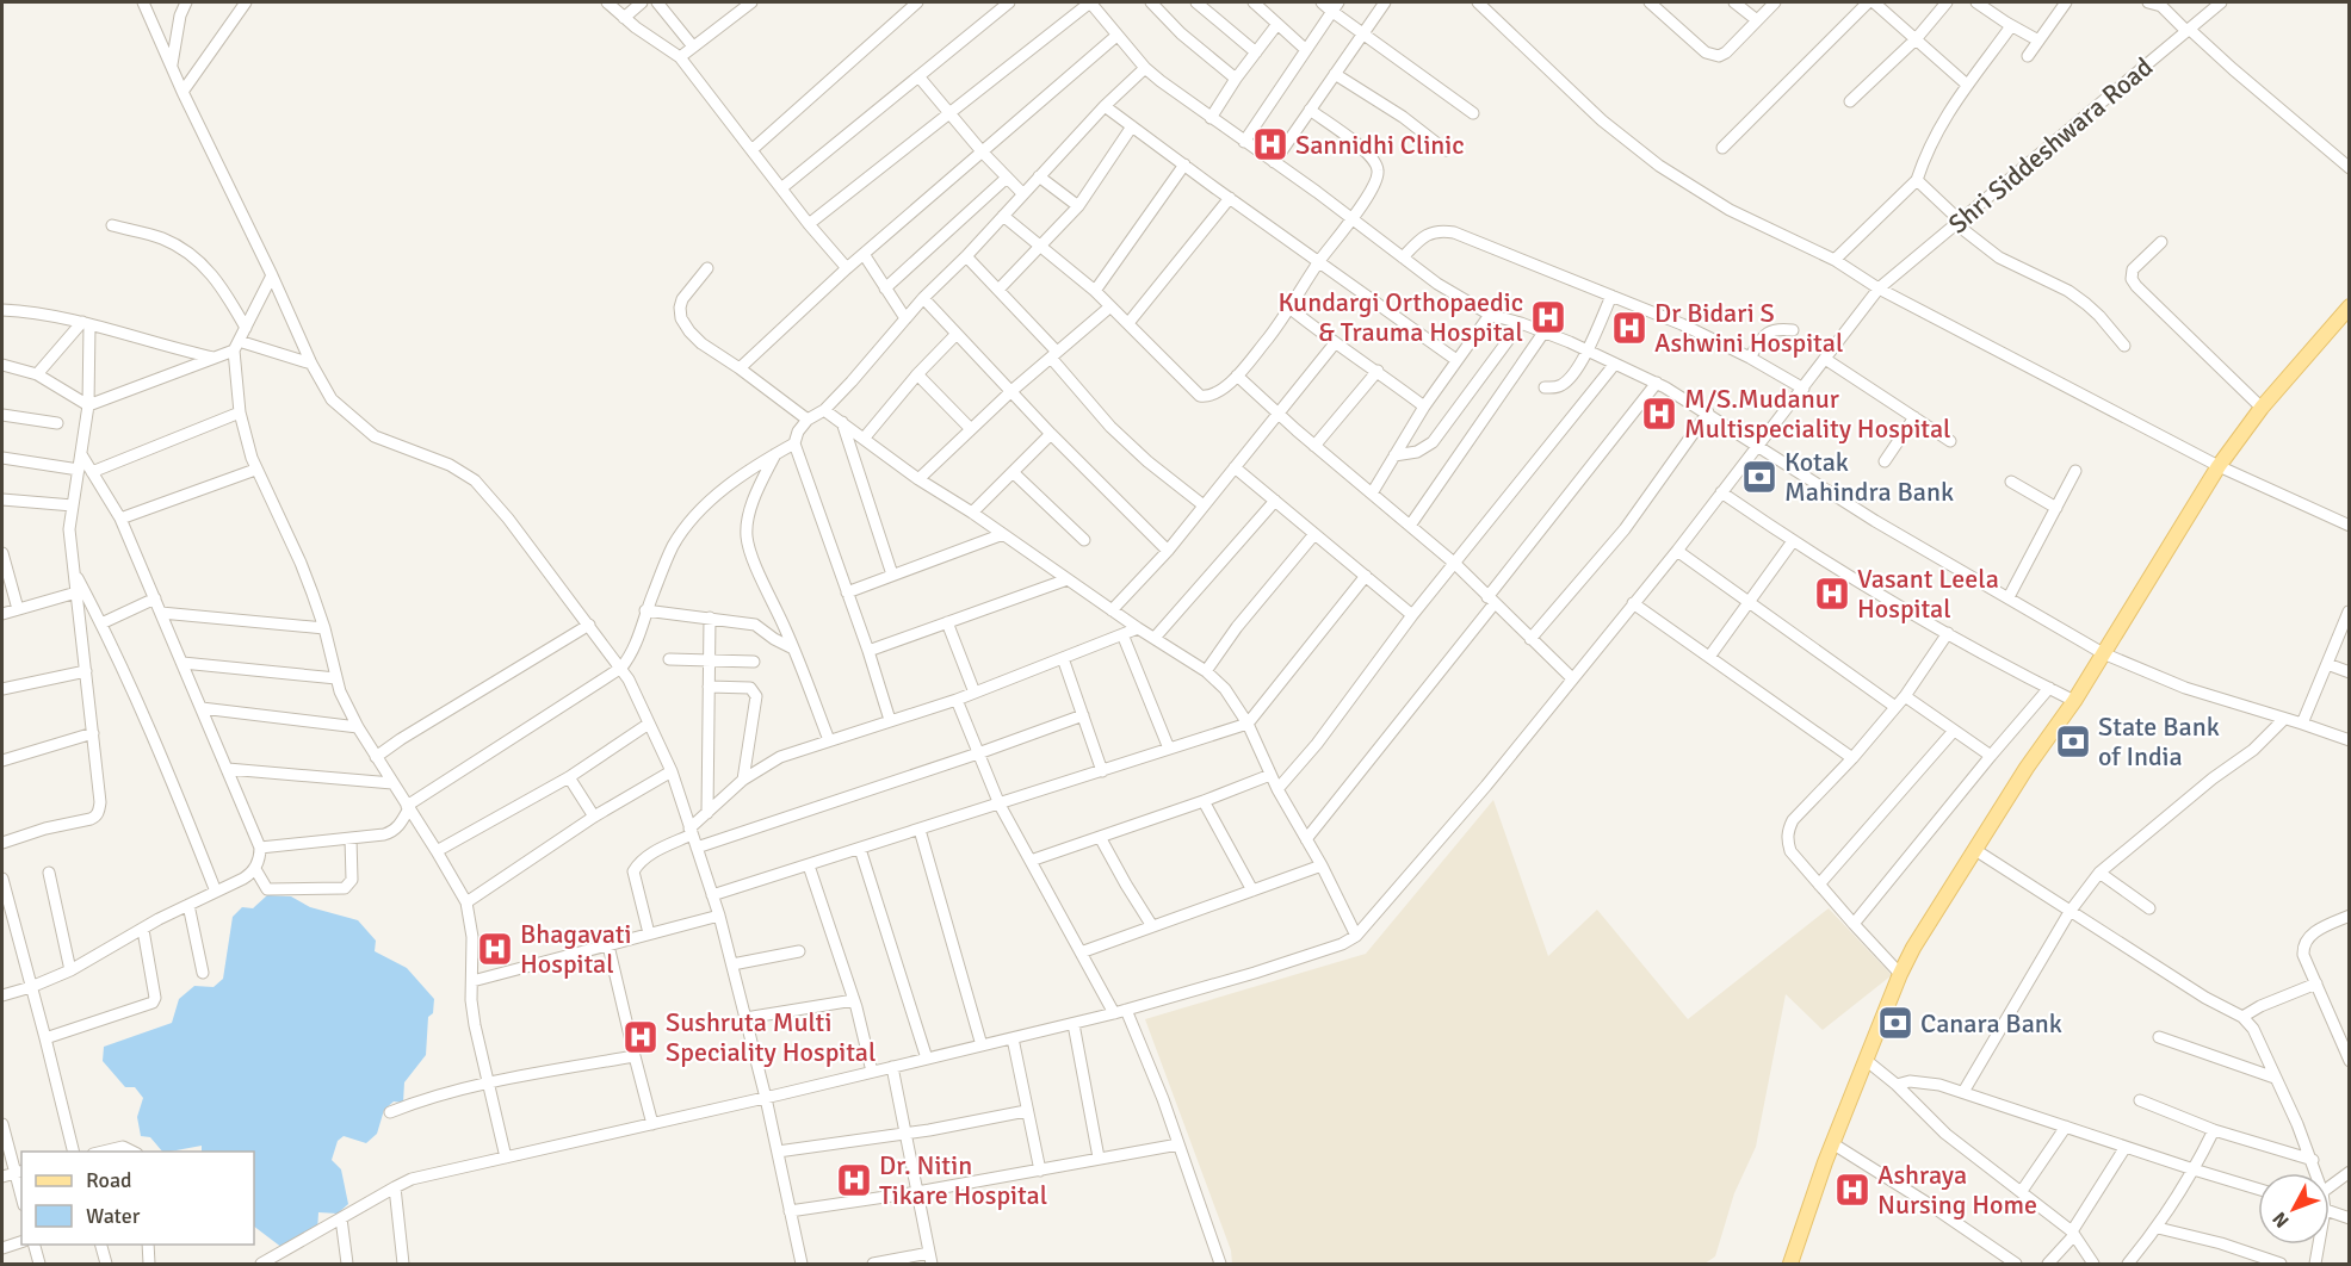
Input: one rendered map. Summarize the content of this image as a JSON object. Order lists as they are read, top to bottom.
{
  "streets": {
    "street": ["Shri Siddeshwara Road"]
  },
  "places": {
    "hospital": [
      "Sannidhi Clinic",
      "Kundargi Orthopaedic & Trauma Hospital",
      "Dr Bidari S Ashwini Hospital",
      "M/S.Mudanur Multispeciality Hospital",
      "Vasant Leela Hospital",
      "Bhagavati Hospital",
      "Sushruta Multi Speciality Hospital",
      "Dr. Nitin Tikare Hospital",
      "Ashraya Nursing Home"
    ],
    "bank": ["Kotak Mahindra Bank", "State Bank of India", "Canara Bank"]
  },
  "legend": ["Road", "Water"],
  "north": "bottom left"
}
